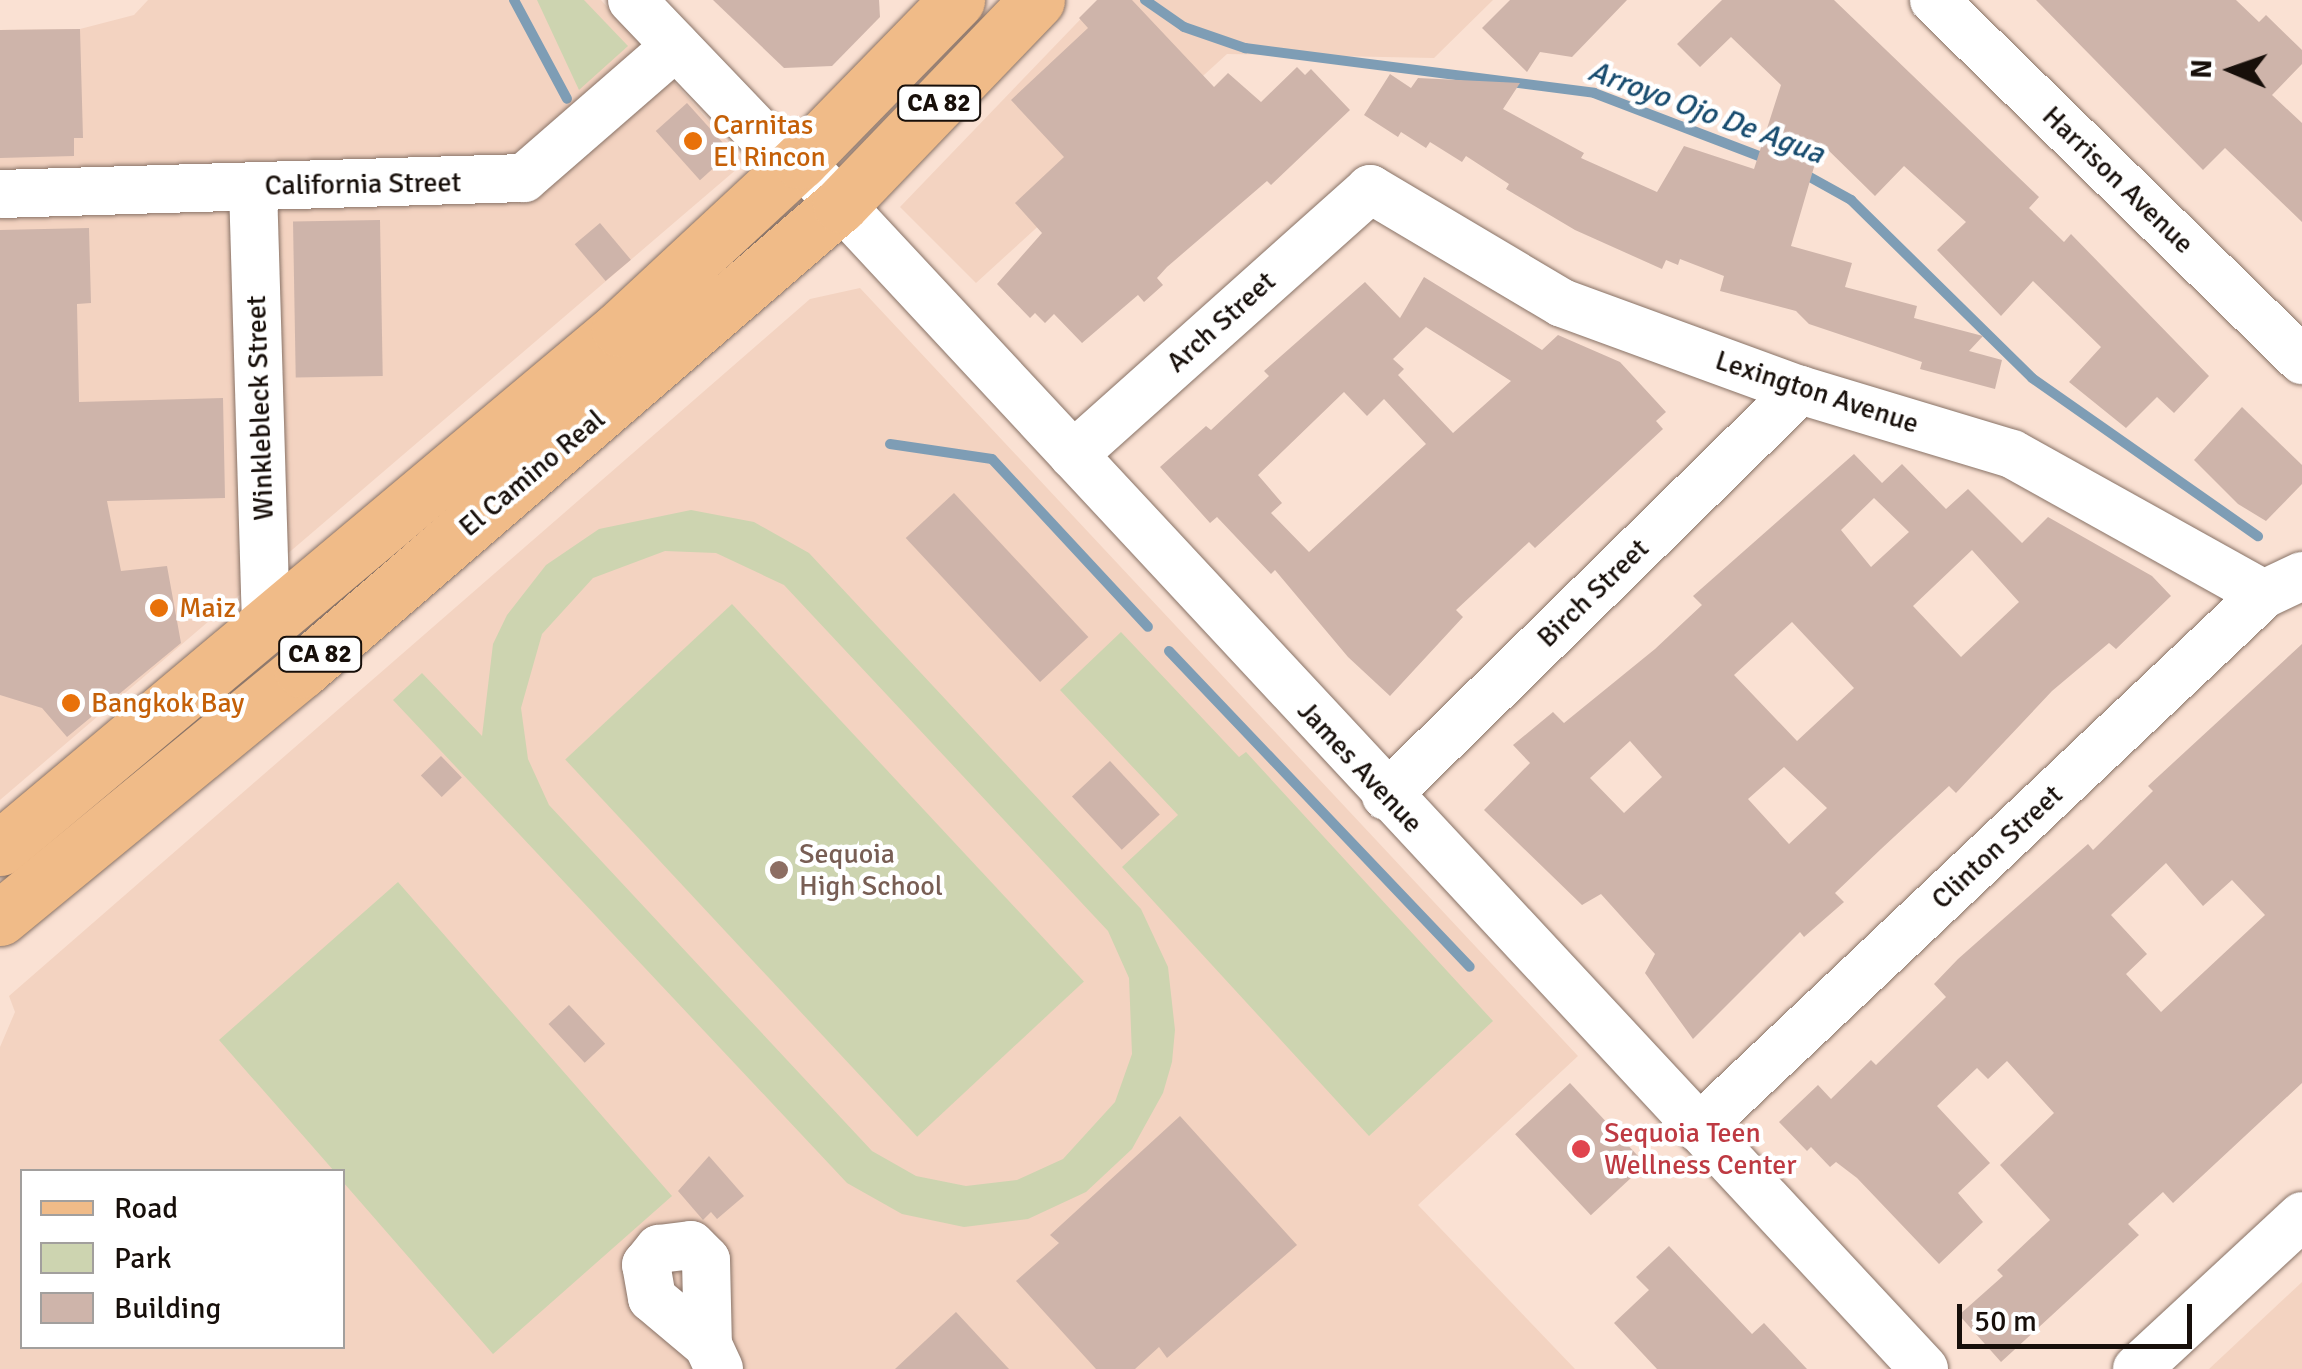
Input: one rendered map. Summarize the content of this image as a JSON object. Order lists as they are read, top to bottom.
{
  "streets": {
    "main road": ["CA 82", "El Camino Real"],
    "street": [
      "Harrison Avenue",
      "California Street",
      "Arch Street",
      "Lexington Avenue",
      "Winklebleck Street",
      "Birch Street",
      "James Avenue",
      "Clinton Street"
    ]
  },
  "crossings": [
    ["California Street", "Winklebleck Street"],
    ["California Street", "James Avenue"],
    ["Arch Street", "Lexington Avenue"],
    ["Arch Street", "James Avenue"],
    ["Lexington Avenue", "Birch Street"],
    ["Lexington Avenue", "Clinton Street"],
    ["Winklebleck Street", "El Camino Real"],
    ["El Camino Real", "James Avenue"],
    ["Birch Street", "James Avenue"],
    ["James Avenue", "Clinton Street"]
  ],
  "water": ["Arroyo Ojo De Agua"],
  "places": [
    "Carnitas El Rincon",
    "Maiz",
    "Bangkok Bay",
    "Sequoia High School",
    "Sequoia Teen Wellness Center"
  ],
  "legend": ["Road", "Park", "Building"],
  "scale_bar": "50 m",
  "north": "left"
}
